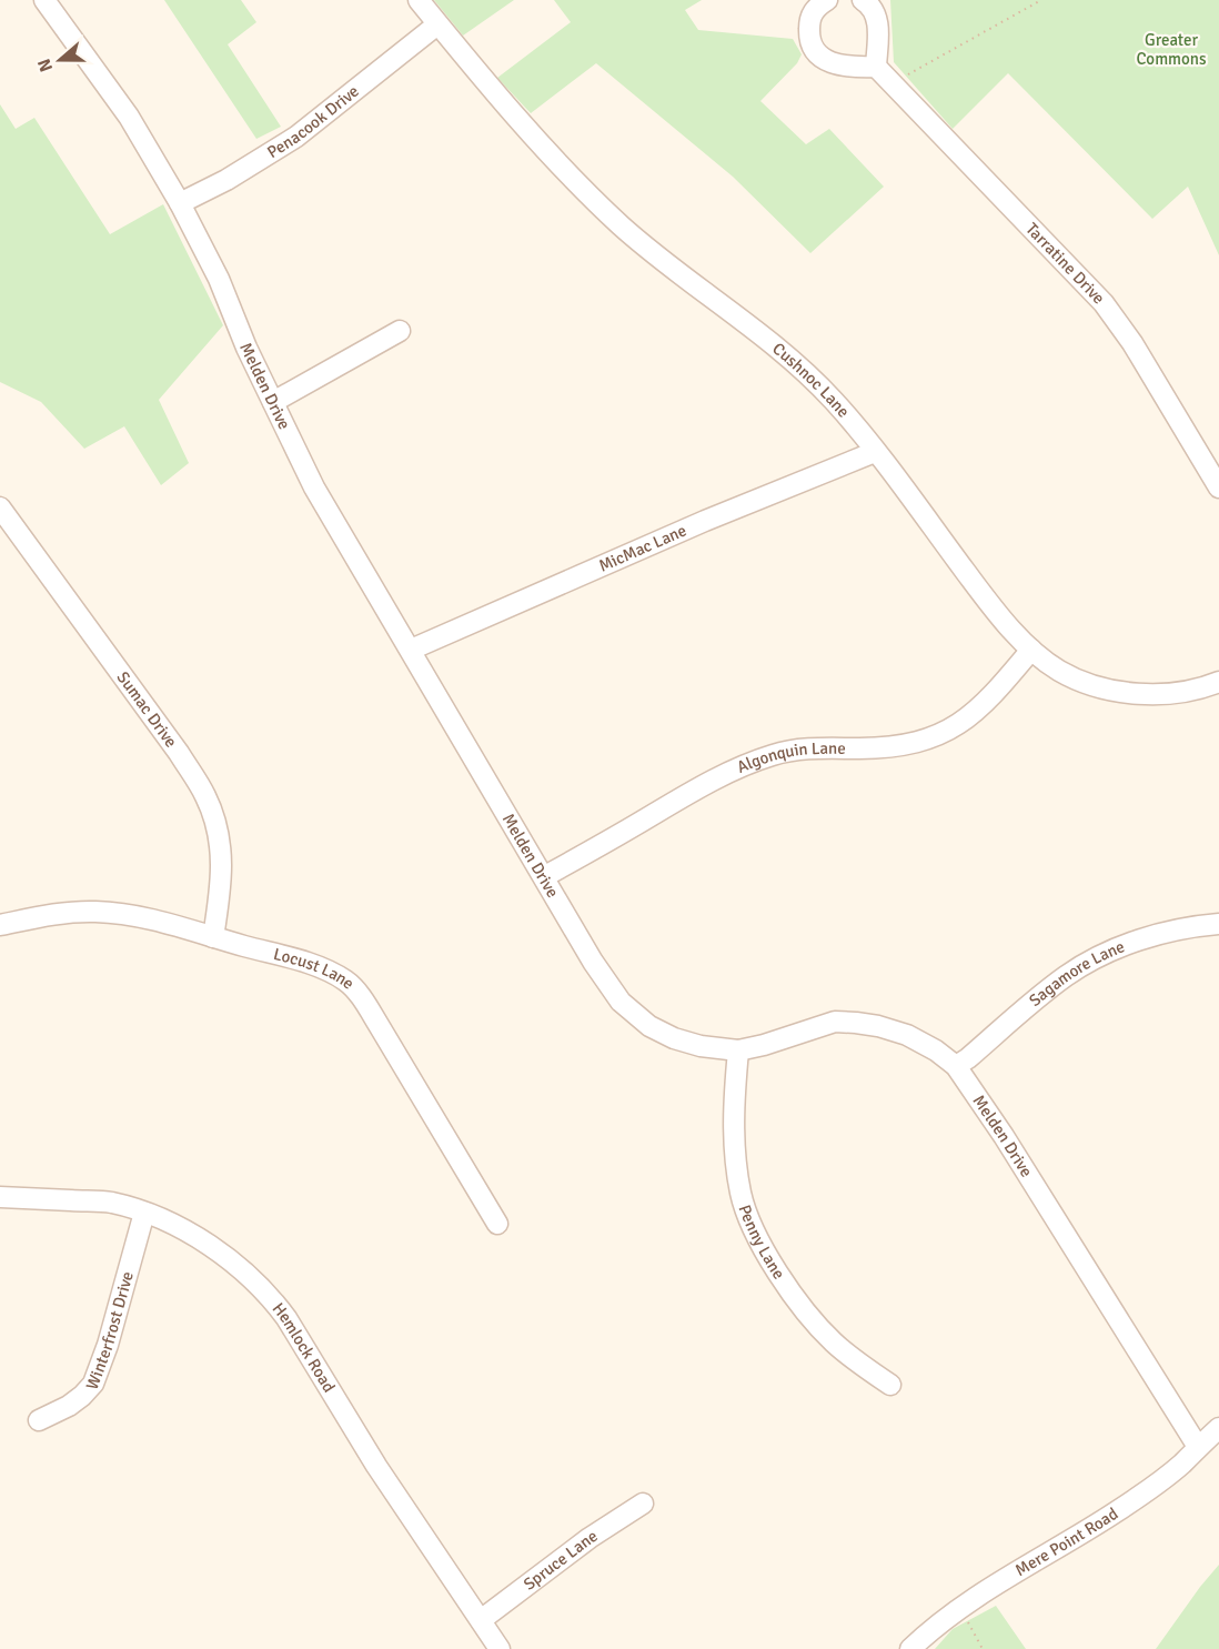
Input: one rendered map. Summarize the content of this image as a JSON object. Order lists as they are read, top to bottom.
{
  "streets": {
    "street": [
      "Penacook Drive",
      "Tarratine Drive",
      "Cushnoc Lane",
      "Melden Drive",
      "MicMac Lane",
      "Sumac Drive",
      "Algonquin Lane",
      "Locust Lane",
      "Sagamore Lane",
      "Penny Lane",
      "Winterfrost Drive",
      "Hemlock Road",
      "Mere Point Road",
      "Spruce Lane"
    ]
  },
  "crossings": [
    ["Penacook Drive", "Cushnoc Lane"],
    ["Penacook Drive", "Melden Drive"],
    ["Cushnoc Lane", "MicMac Lane"],
    ["Cushnoc Lane", "Algonquin Lane"],
    ["Melden Drive", "MicMac Lane"],
    ["Melden Drive", "Algonquin Lane"],
    ["Melden Drive", "Sagamore Lane"],
    ["Melden Drive", "Penny Lane"],
    ["Melden Drive", "Mere Point Road"],
    ["Sumac Drive", "Locust Lane"],
    ["Winterfrost Drive", "Hemlock Road"],
    ["Hemlock Road", "Spruce Lane"]
  ],
  "parks": ["Greater Commons"],
  "north": "left"
}
